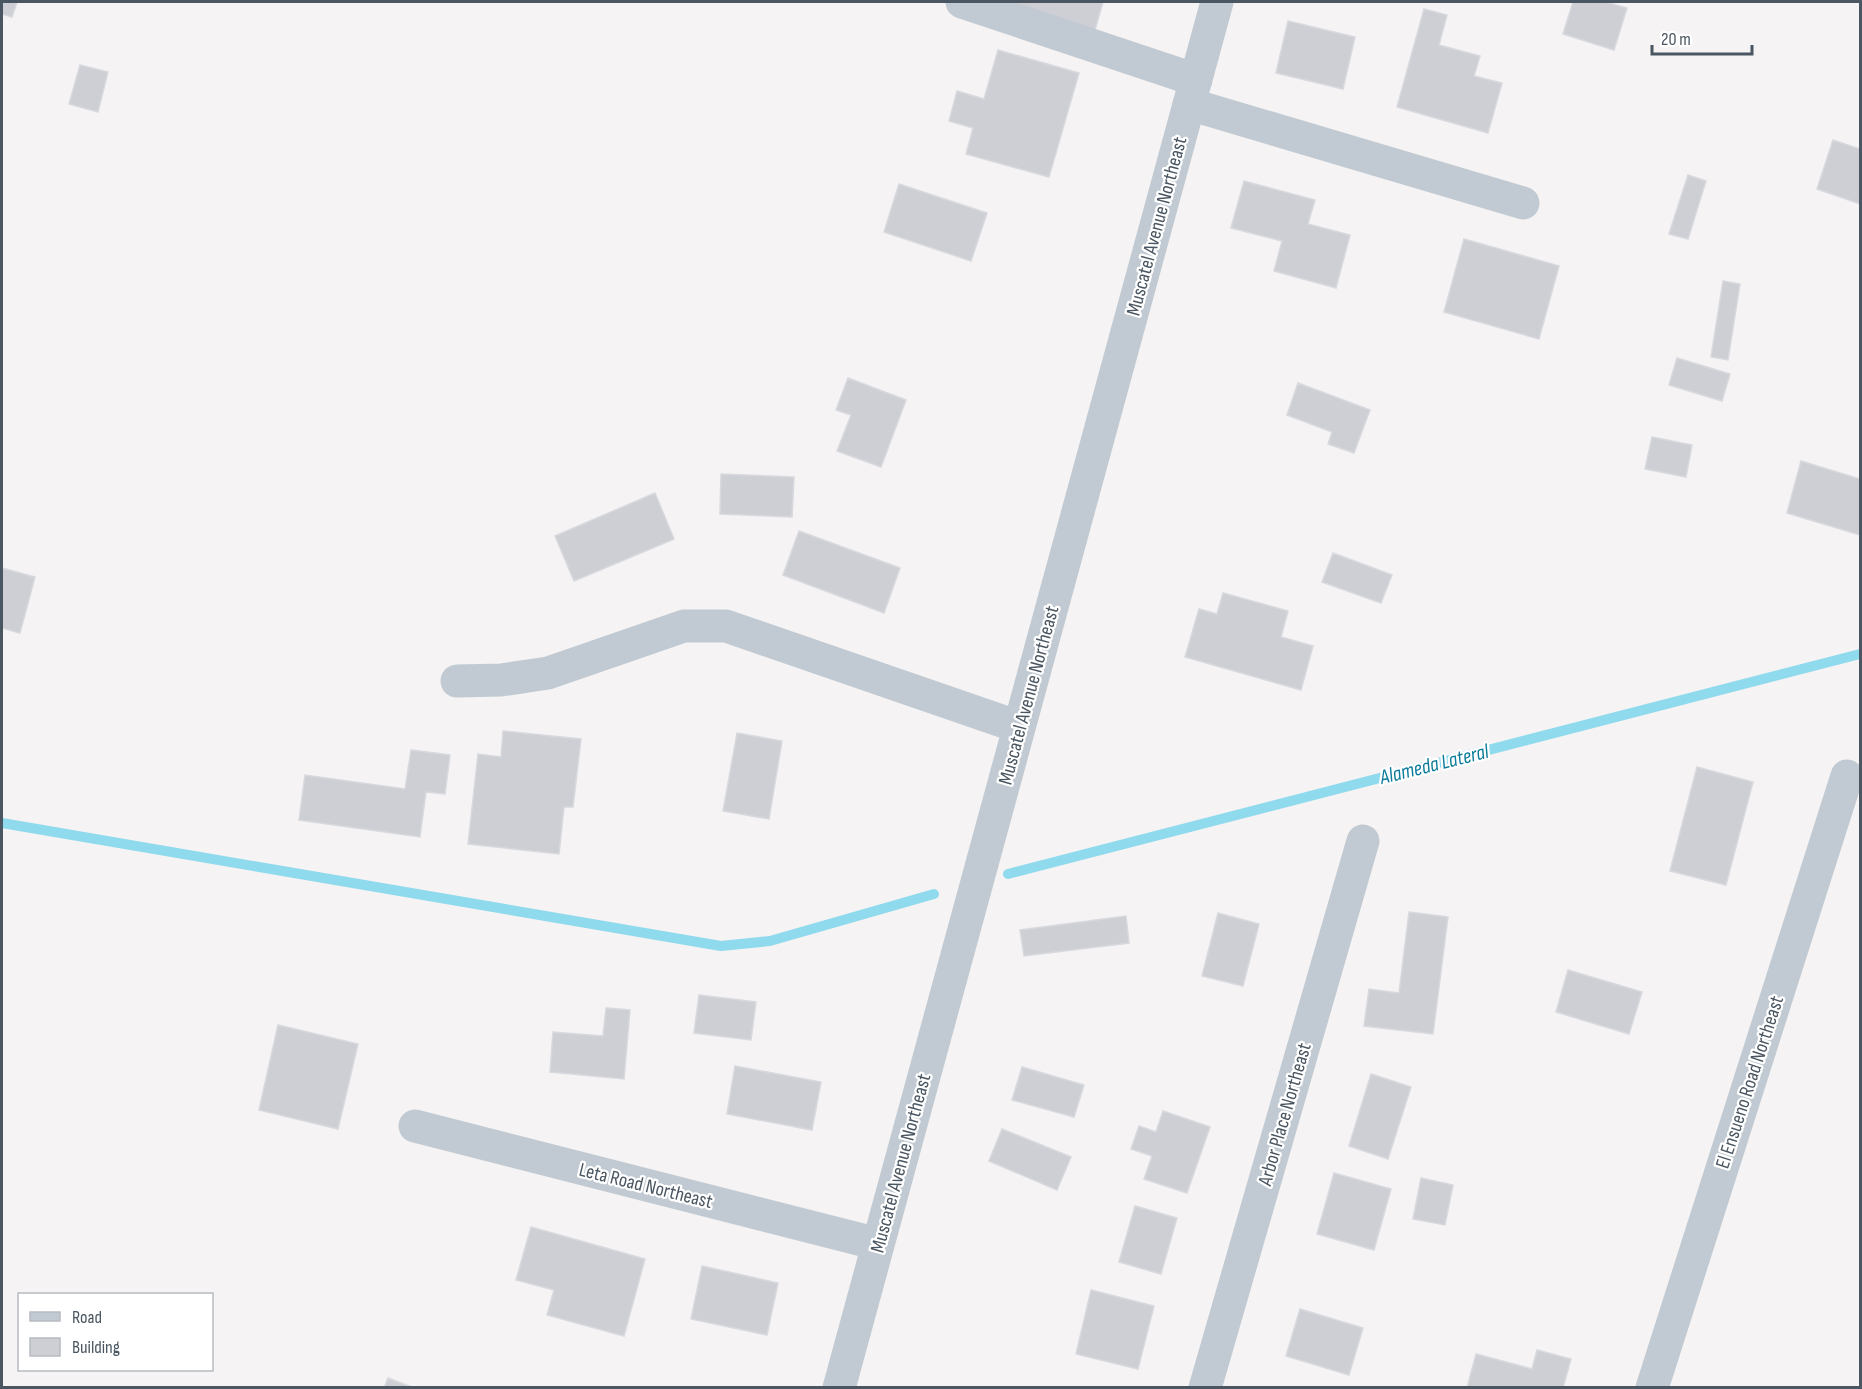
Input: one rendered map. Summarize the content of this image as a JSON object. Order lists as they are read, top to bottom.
{
  "streets": {
    "street": [
      "Muscatel Avenue Northeast",
      "El Ensueno Road Northeast",
      "Arbor Place Northeast",
      "Leta Road Northeast"
    ]
  },
  "crossings": [
    ["Muscatel Avenue Northeast", "Leta Road Northeast"]
  ],
  "water": ["Alameda Lateral"],
  "legend": ["Road", "Building"],
  "scale_bar": "20 m"
}
